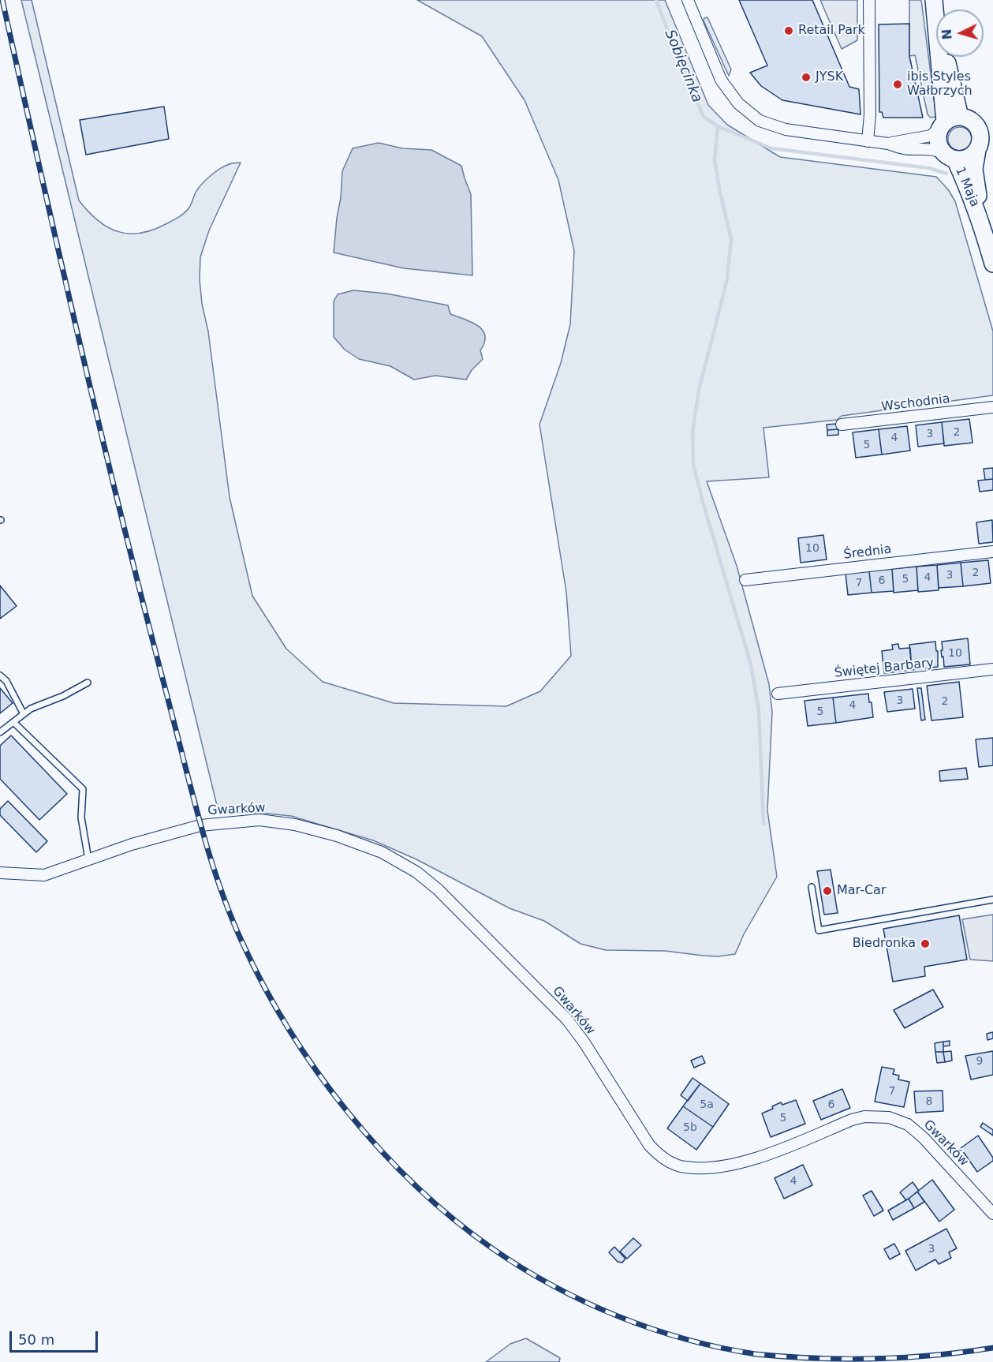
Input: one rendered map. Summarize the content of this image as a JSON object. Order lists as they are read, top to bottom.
{
  "streets": {
    "main road": ["1 Maja"],
    "street": [
      "Wschodnia",
      "Średnia",
      "Świętej Barbary",
      "Gwarków"
    ]
  },
  "water": ["Sobięcinka"],
  "places": [
    "Retail Park",
    "JYSK",
    "ibis Styles Wałbrzych",
    "Mar-Car",
    "Biedronka"
  ],
  "house_numbers": [
    "2",
    "3",
    "4",
    "5",
    "10",
    "2",
    "3",
    "4",
    "5",
    "6",
    "7",
    "10",
    "3",
    "2",
    "4",
    "5",
    "9",
    "7",
    "8",
    "5a",
    "6",
    "5",
    "5b",
    "4",
    "3"
  ],
  "scale_bar": "50 m",
  "north": "left"
}
